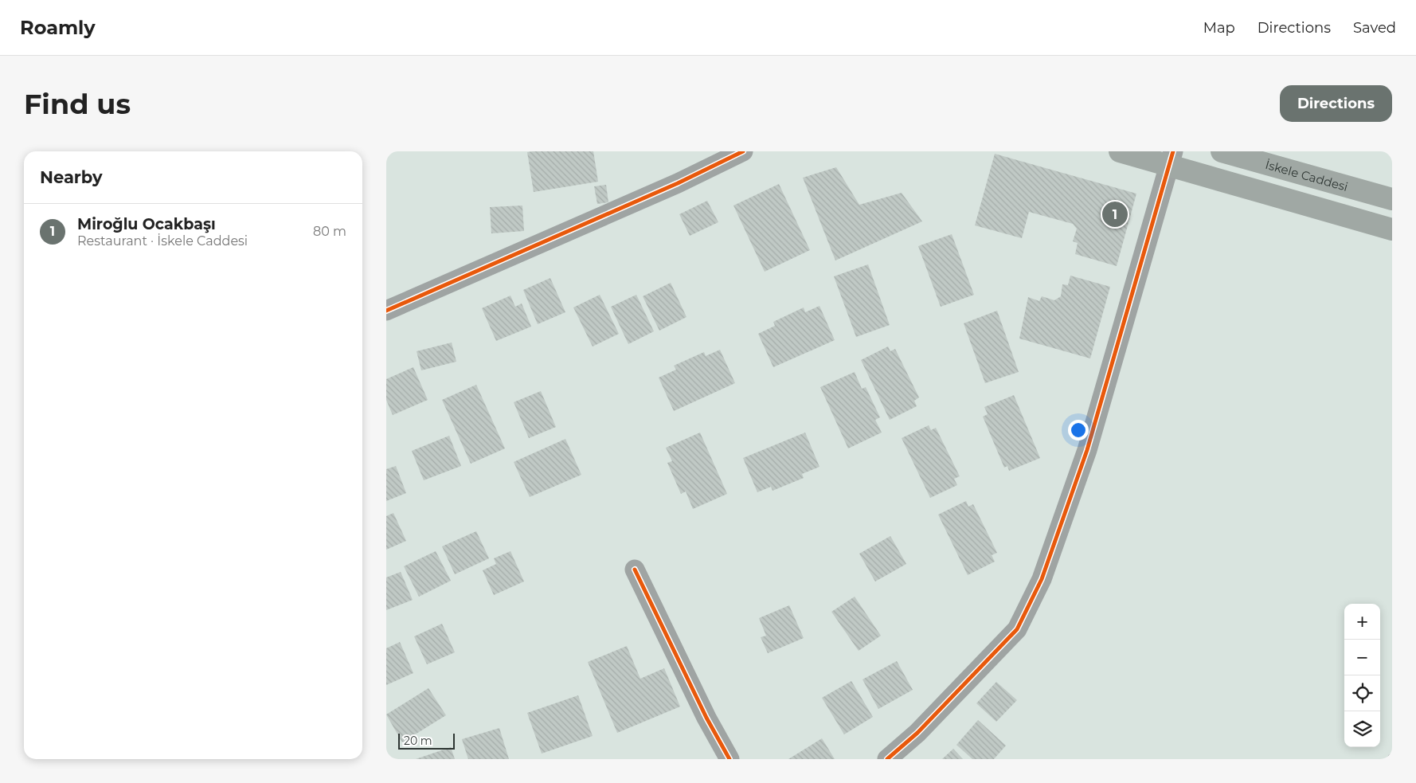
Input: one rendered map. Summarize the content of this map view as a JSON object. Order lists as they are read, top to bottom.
{
  "streets": {
    "main road": ["İskele Caddesi"]
  },
  "scale_bar": "20 m",
  "page": {
    "header": "Roamly",
    "nav": ["Map", "Directions", "Saved"],
    "buttons": "Directions",
    "title": "Find us",
    "heading": "Nearby",
    "pins": "1",
    "list": [
      {
        "mark": "1",
        "name": "Miroğlu Ocakbaşı",
        "note": "Restaurant · İskele Caddesi",
        "value": "80 m"
      }
    ],
    "map_buttons": ["+", "−"],
    "scale": "20 m"
  }
}
